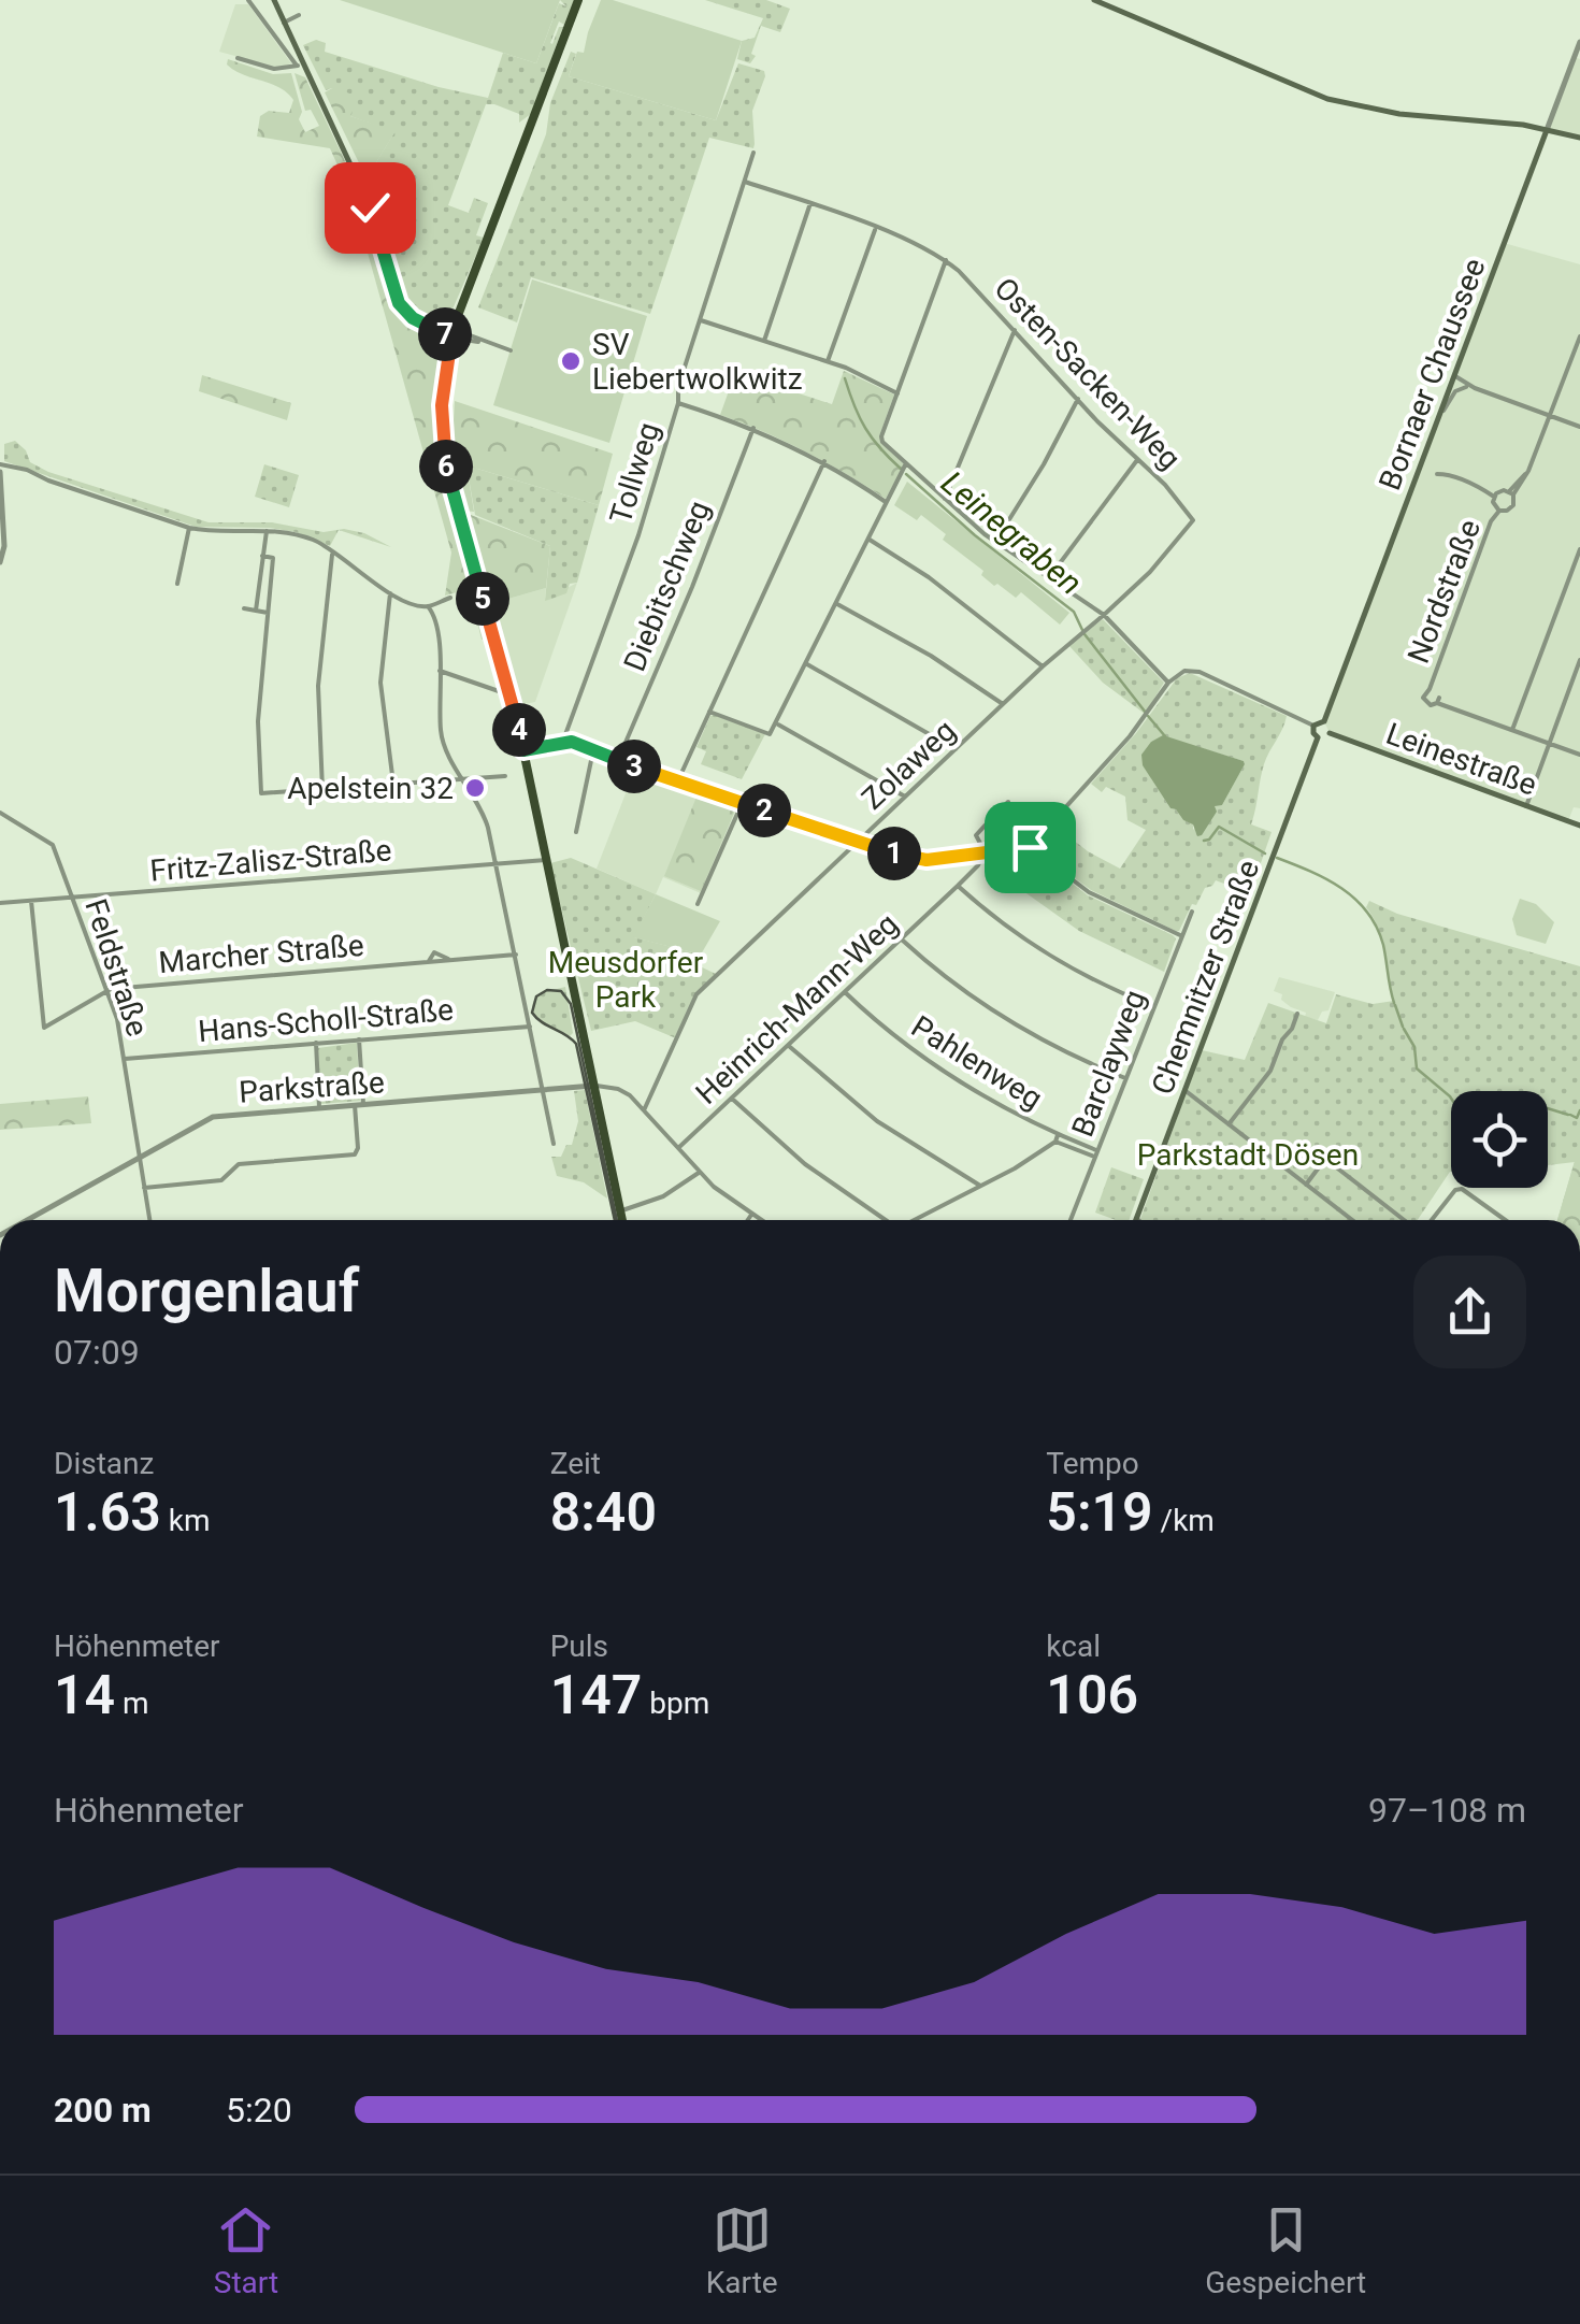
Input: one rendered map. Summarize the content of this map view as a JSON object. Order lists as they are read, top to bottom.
{
  "streets": {
    "main road": ["Bornaer Chaussee", "Leinestraße", "Chemnitzer Straße"],
    "street": [
      "Osten-Sacken-Weg",
      "Tollweg",
      "Diebitschweg",
      "Nordstraße",
      "Zolaweg",
      "Fritz-Zalisz-Straße",
      "Marcher Straße",
      "Feldstraße",
      "Heinrich-Mann-Weg",
      "Hans-Scholl-Straße",
      "Pahlenweg",
      "Barclayweg",
      "Parkstraße"
    ]
  },
  "crossings": [
    ["Osten-Sacken-Weg", "Zolaweg"],
    ["Fritz-Zalisz-Straße", "Marcher Straße"],
    ["Fritz-Zalisz-Straße", "Feldstraße"],
    ["Marcher Straße", "Feldstraße"],
    ["Feldstraße", "Hans-Scholl-Straße"],
    ["Feldstraße", "Parkstraße"],
    ["Heinrich-Mann-Weg", "Pahlenweg"],
    ["Pahlenweg", "Barclayweg"]
  ],
  "water": ["Leinegraben"],
  "parks": ["Meusdorfer Park", "Parkstadt Dösen"],
  "places": ["SV Liebertwolkwitz", "Apelstein 32"],
  "page": {
    "pins": [
      "7",
      "6",
      "5",
      "4",
      "3",
      "2",
      "1"
    ],
    "heading": ["Morgenlauf", "07:09"],
    "stats": [
      ["Distanz", "1.63 km"],
      ["Zeit", "8:40"],
      ["Tempo", "5:19 /km"],
      ["Höhenmeter", "14 m"],
      ["Puls", "147 bpm"],
      ["kcal", "106"]
    ],
    "chart": ["Höhenmeter", "97–108 m"],
    "list": [
      {
        "name": "200 m",
        "note": "5:20"
      }
    ],
    "tabs": ["Start", "Karte", "Gespeichert"]
  }
}
